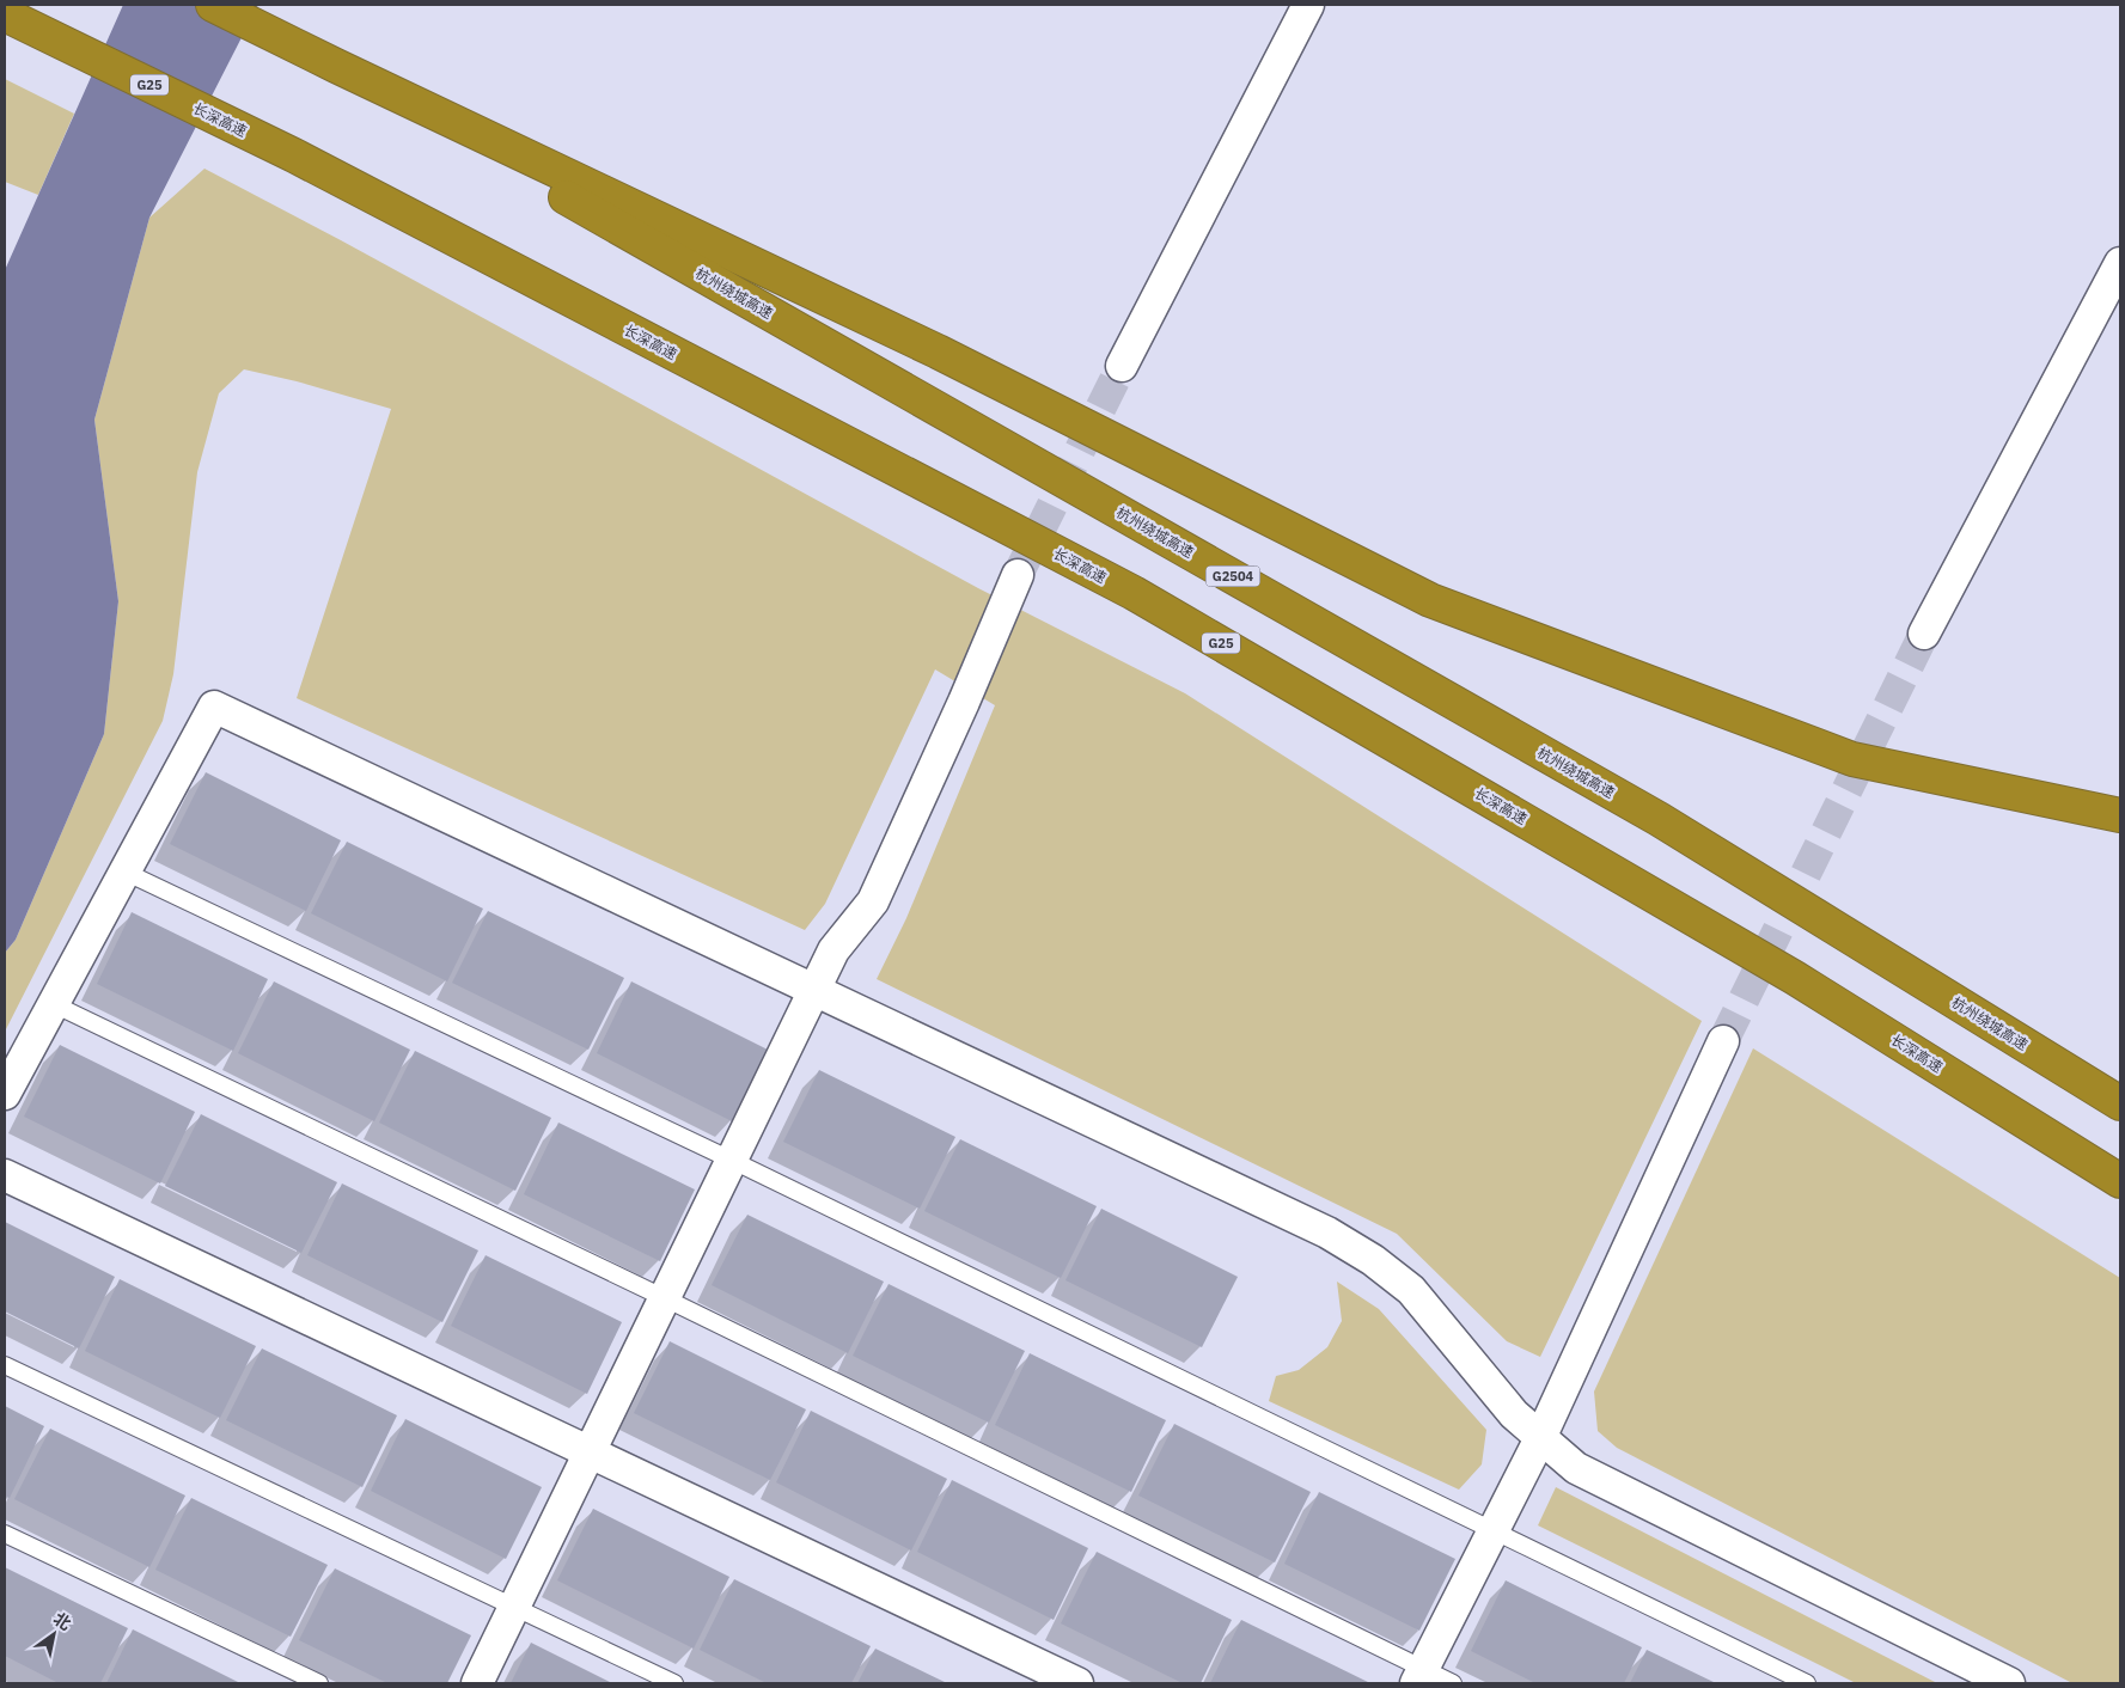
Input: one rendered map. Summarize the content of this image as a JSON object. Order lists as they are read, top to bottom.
{
  "streets": {
    "highway": [
      "G25",
      "长深高速",
      "杭州绕城高速",
      "G2504"
    ]
  },
  "north": "top right"
}
